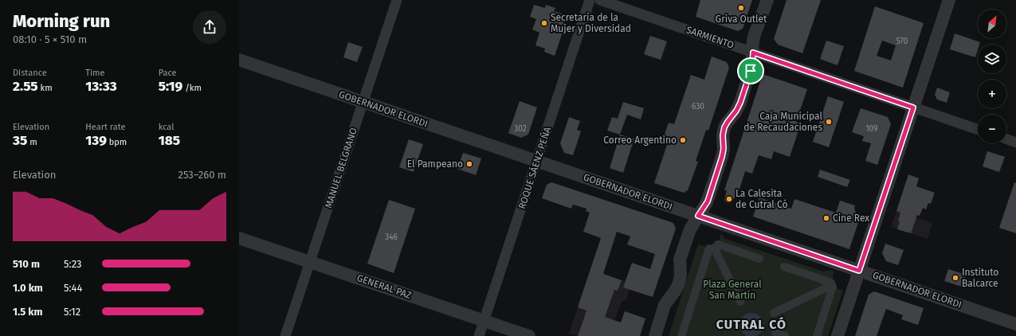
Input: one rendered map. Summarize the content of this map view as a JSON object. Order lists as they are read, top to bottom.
{
  "streets": {
    "street": [
      "SARMIENTO",
      "GOBERNADOR ELORDI",
      "MANUEL BELGRANO",
      "ROQUE SÁENZ PEÑA",
      "GENERAL PAZ"
    ]
  },
  "crossings": [
    ["GOBERNADOR ELORDI", "MANUEL BELGRANO"],
    ["GOBERNADOR ELORDI", "ROQUE SÁENZ PEÑA"],
    ["MANUEL BELGRANO", "GENERAL PAZ"],
    ["ROQUE SÁENZ PEÑA", "GENERAL PAZ"]
  ],
  "districts": ["CUTRAL CÓ"],
  "parks": ["Plaza General San Martín"],
  "places": [
    "Griva Outlet",
    "Secretaria de la Mujer y Diversidad",
    "Caja Municipal de Recaudaciones",
    "Correo Argentino",
    "El Pampeano",
    "La Calesita de Cutral Có",
    "Cine Rex",
    "Instituto Balcarce"
  ],
  "house_numbers": [
    "570",
    "630",
    "302",
    "109",
    "346"
  ],
  "north": "top right",
  "page": {
    "heading": ["Morning run", "08:10 · 5 × 510 m"],
    "map_buttons": ["+", "−"],
    "stats": [
      ["Distance", "2.55 km"],
      ["Time", "13:33"],
      ["Pace", "5:19 /km"],
      ["Elevation", "35 m"],
      ["Heart rate", "139 bpm"],
      ["kcal", "185"]
    ],
    "chart": ["Elevation", "253–260 m"],
    "list": [
      {
        "name": "510 m",
        "note": "5:23"
      },
      {
        "name": "1.0 km",
        "note": "5:44"
      },
      {
        "name": "1.5 km",
        "note": "5:12"
      }
    ]
  }
}
